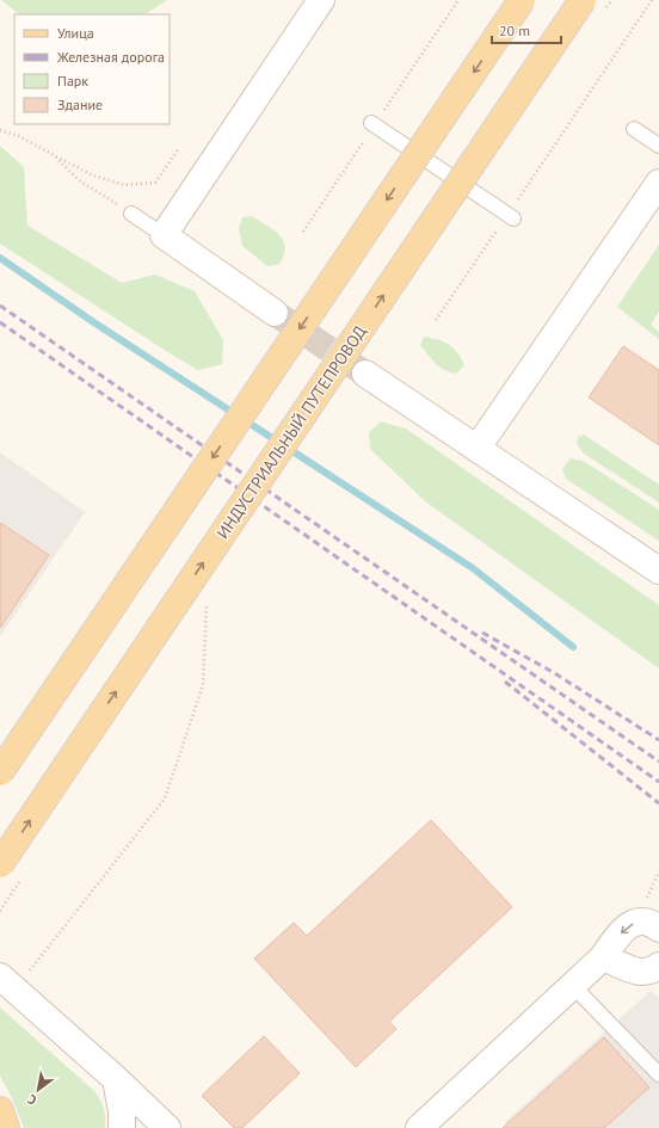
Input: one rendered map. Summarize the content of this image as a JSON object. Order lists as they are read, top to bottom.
{
  "streets": {
    "main road": ["ИНДУСТРИАЛЬНЫЙ ПУТЕПРОВОД"]
  },
  "legend": [
    "Улица",
    "Железная дорога",
    "Парк",
    "Здание"
  ],
  "scale_bar": "20 m",
  "north": "bottom left"
}
